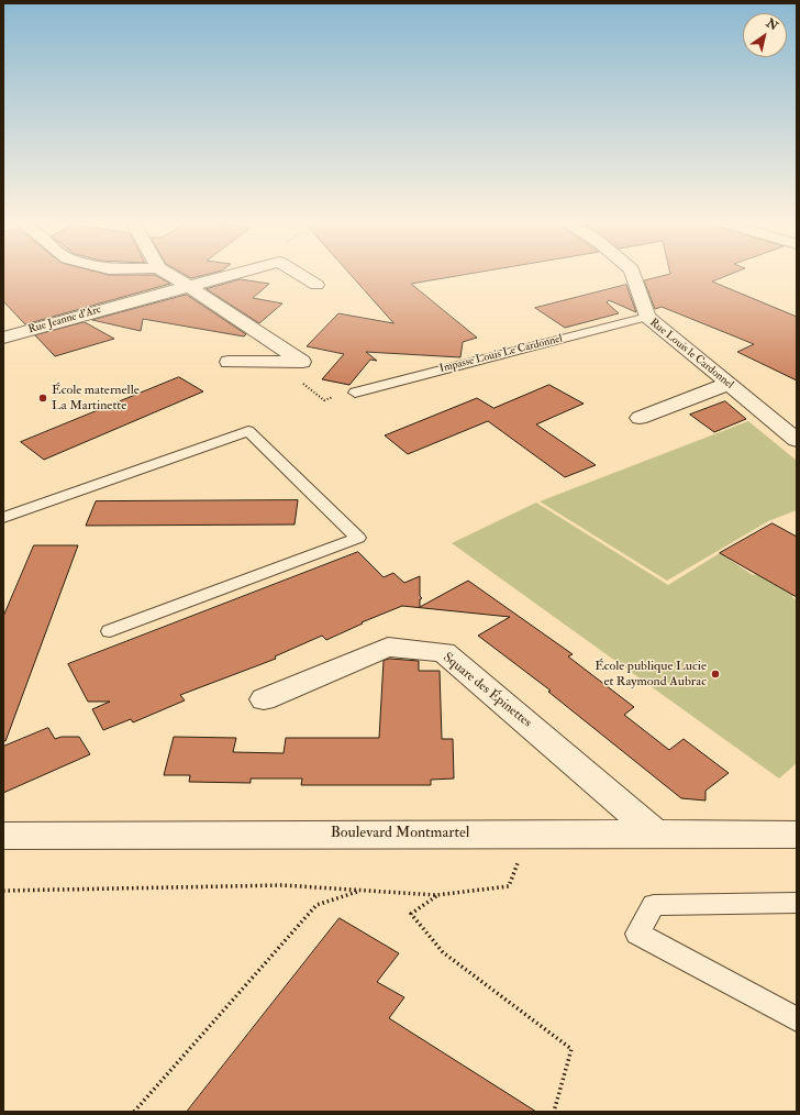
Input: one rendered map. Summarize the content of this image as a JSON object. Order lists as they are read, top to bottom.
{
  "streets": {
    "street": [
      "Rue Jeanne d'Arc",
      "Rue Louis le Cardonnel",
      "Square des Épinettes",
      "Boulevard Montmartel"
    ],
    "lane": ["Impasse Louis Le Cardonnel"]
  },
  "crossings": [
    ["Impasse Louis Le Cardonnel", "Rue Louis le Cardonnel"],
    ["Square des Épinettes", "Boulevard Montmartel"]
  ],
  "places": ["École maternelle La Martinette", "École publique Lucie et Raymond Aubrac"],
  "north": "top right"
}
